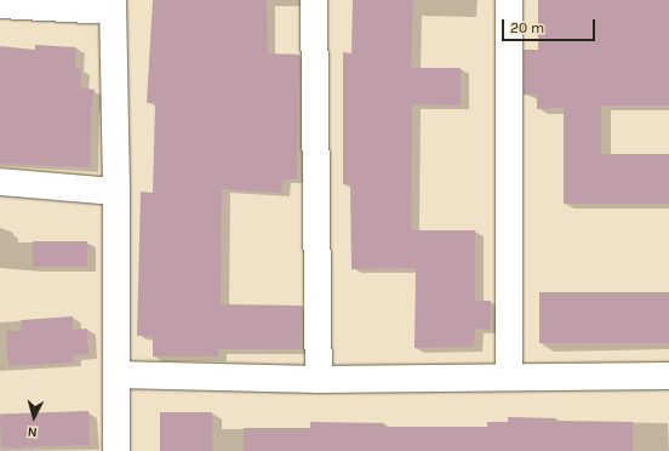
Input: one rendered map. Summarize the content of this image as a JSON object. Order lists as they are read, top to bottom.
{
  "scale_bar": "20 m",
  "north": "bottom"
}
